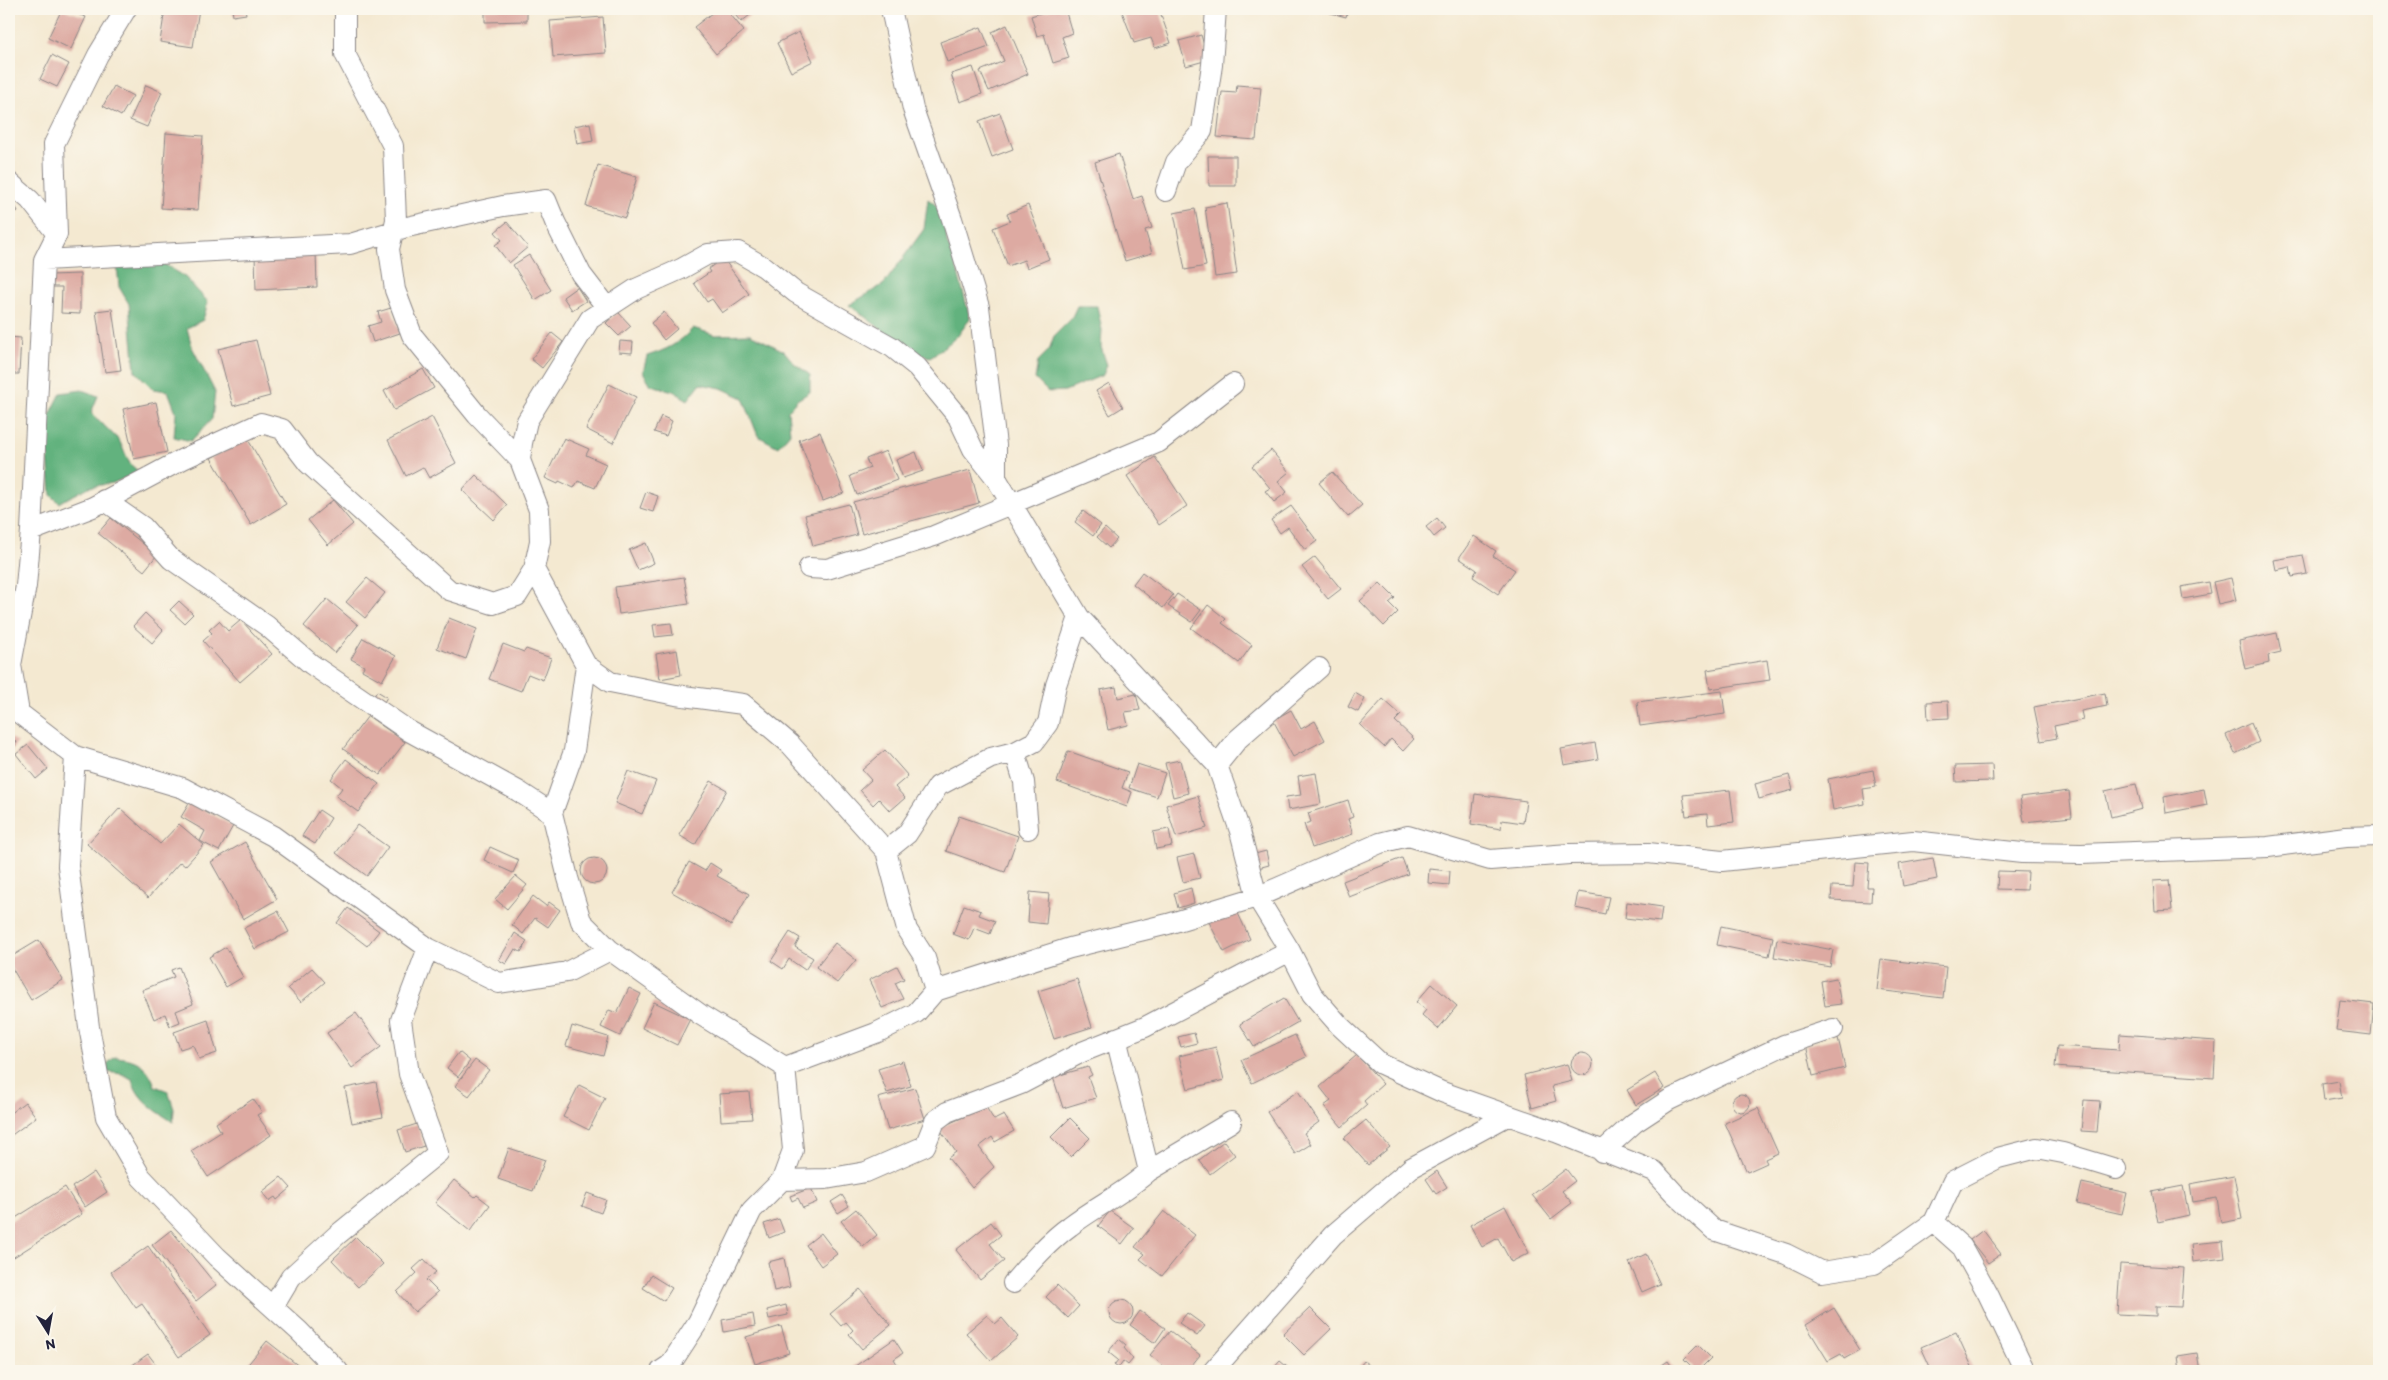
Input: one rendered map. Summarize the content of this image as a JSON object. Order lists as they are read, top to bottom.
{
  "north": "bottom"
}
